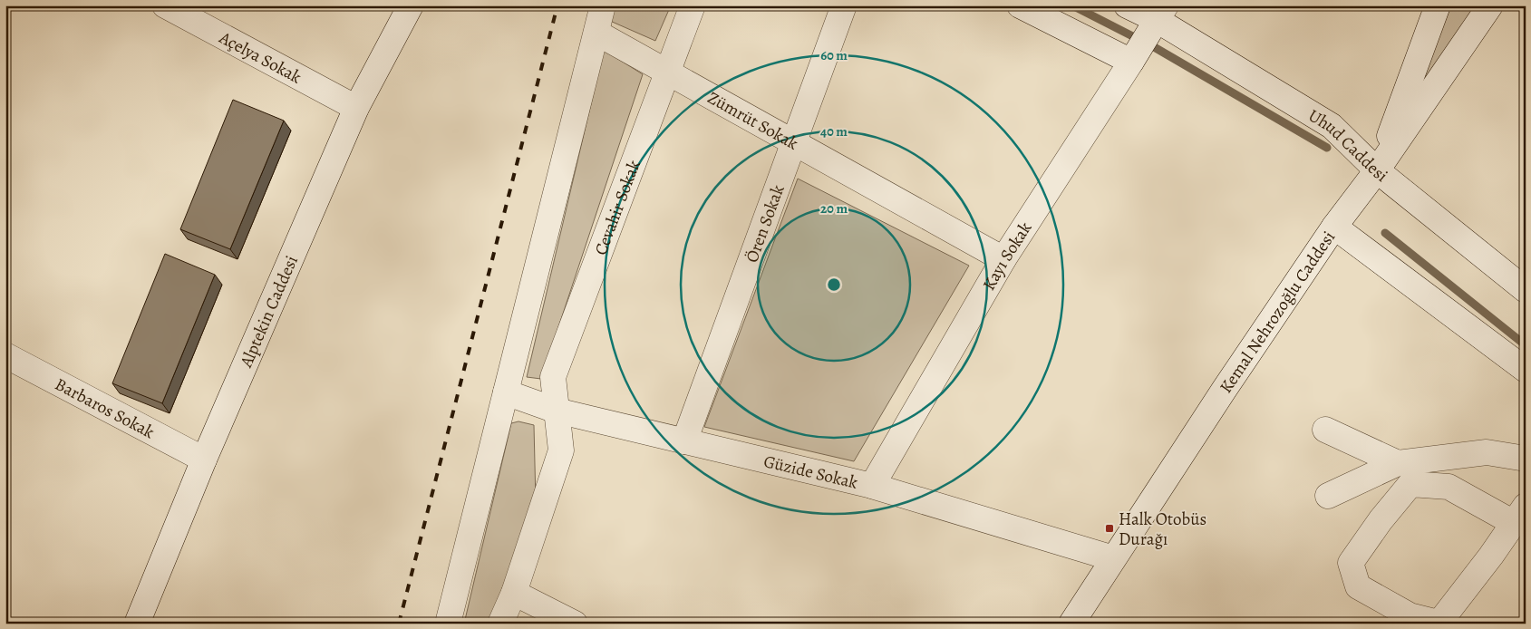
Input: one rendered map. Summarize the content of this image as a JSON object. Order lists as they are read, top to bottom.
{
  "streets": {
    "street": [
      "Açelya Sokak",
      "Zümrüt Sokak",
      "Uhud Caddesi",
      "Cevahir Sokak",
      "Ören Sokak",
      "Kayı Sokak",
      "Alptekin Caddesi",
      "Kemal Nehrozoğlu Caddesi",
      "Barbaros Sokak",
      "Güzide Sokak"
    ]
  },
  "crossings": [
    ["Açelya Sokak", "Alptekin Caddesi"],
    ["Zümrüt Sokak", "Cevahir Sokak"],
    ["Zümrüt Sokak", "Ören Sokak"],
    ["Zümrüt Sokak", "Kayı Sokak"],
    ["Uhud Caddesi", "Kayı Sokak"],
    ["Uhud Caddesi", "Kemal Nehrozoğlu Caddesi"],
    ["Cevahir Sokak", "Güzide Sokak"],
    ["Ören Sokak", "Güzide Sokak"],
    ["Kayı Sokak", "Güzide Sokak"],
    ["Alptekin Caddesi", "Barbaros Sokak"],
    ["Kemal Nehrozoğlu Caddesi", "Güzide Sokak"]
  ],
  "places": {
    "transit": ["Halk Otobüs Durağı"]
  },
  "rings": ["60 m", "40 m", "20 m"]
}
